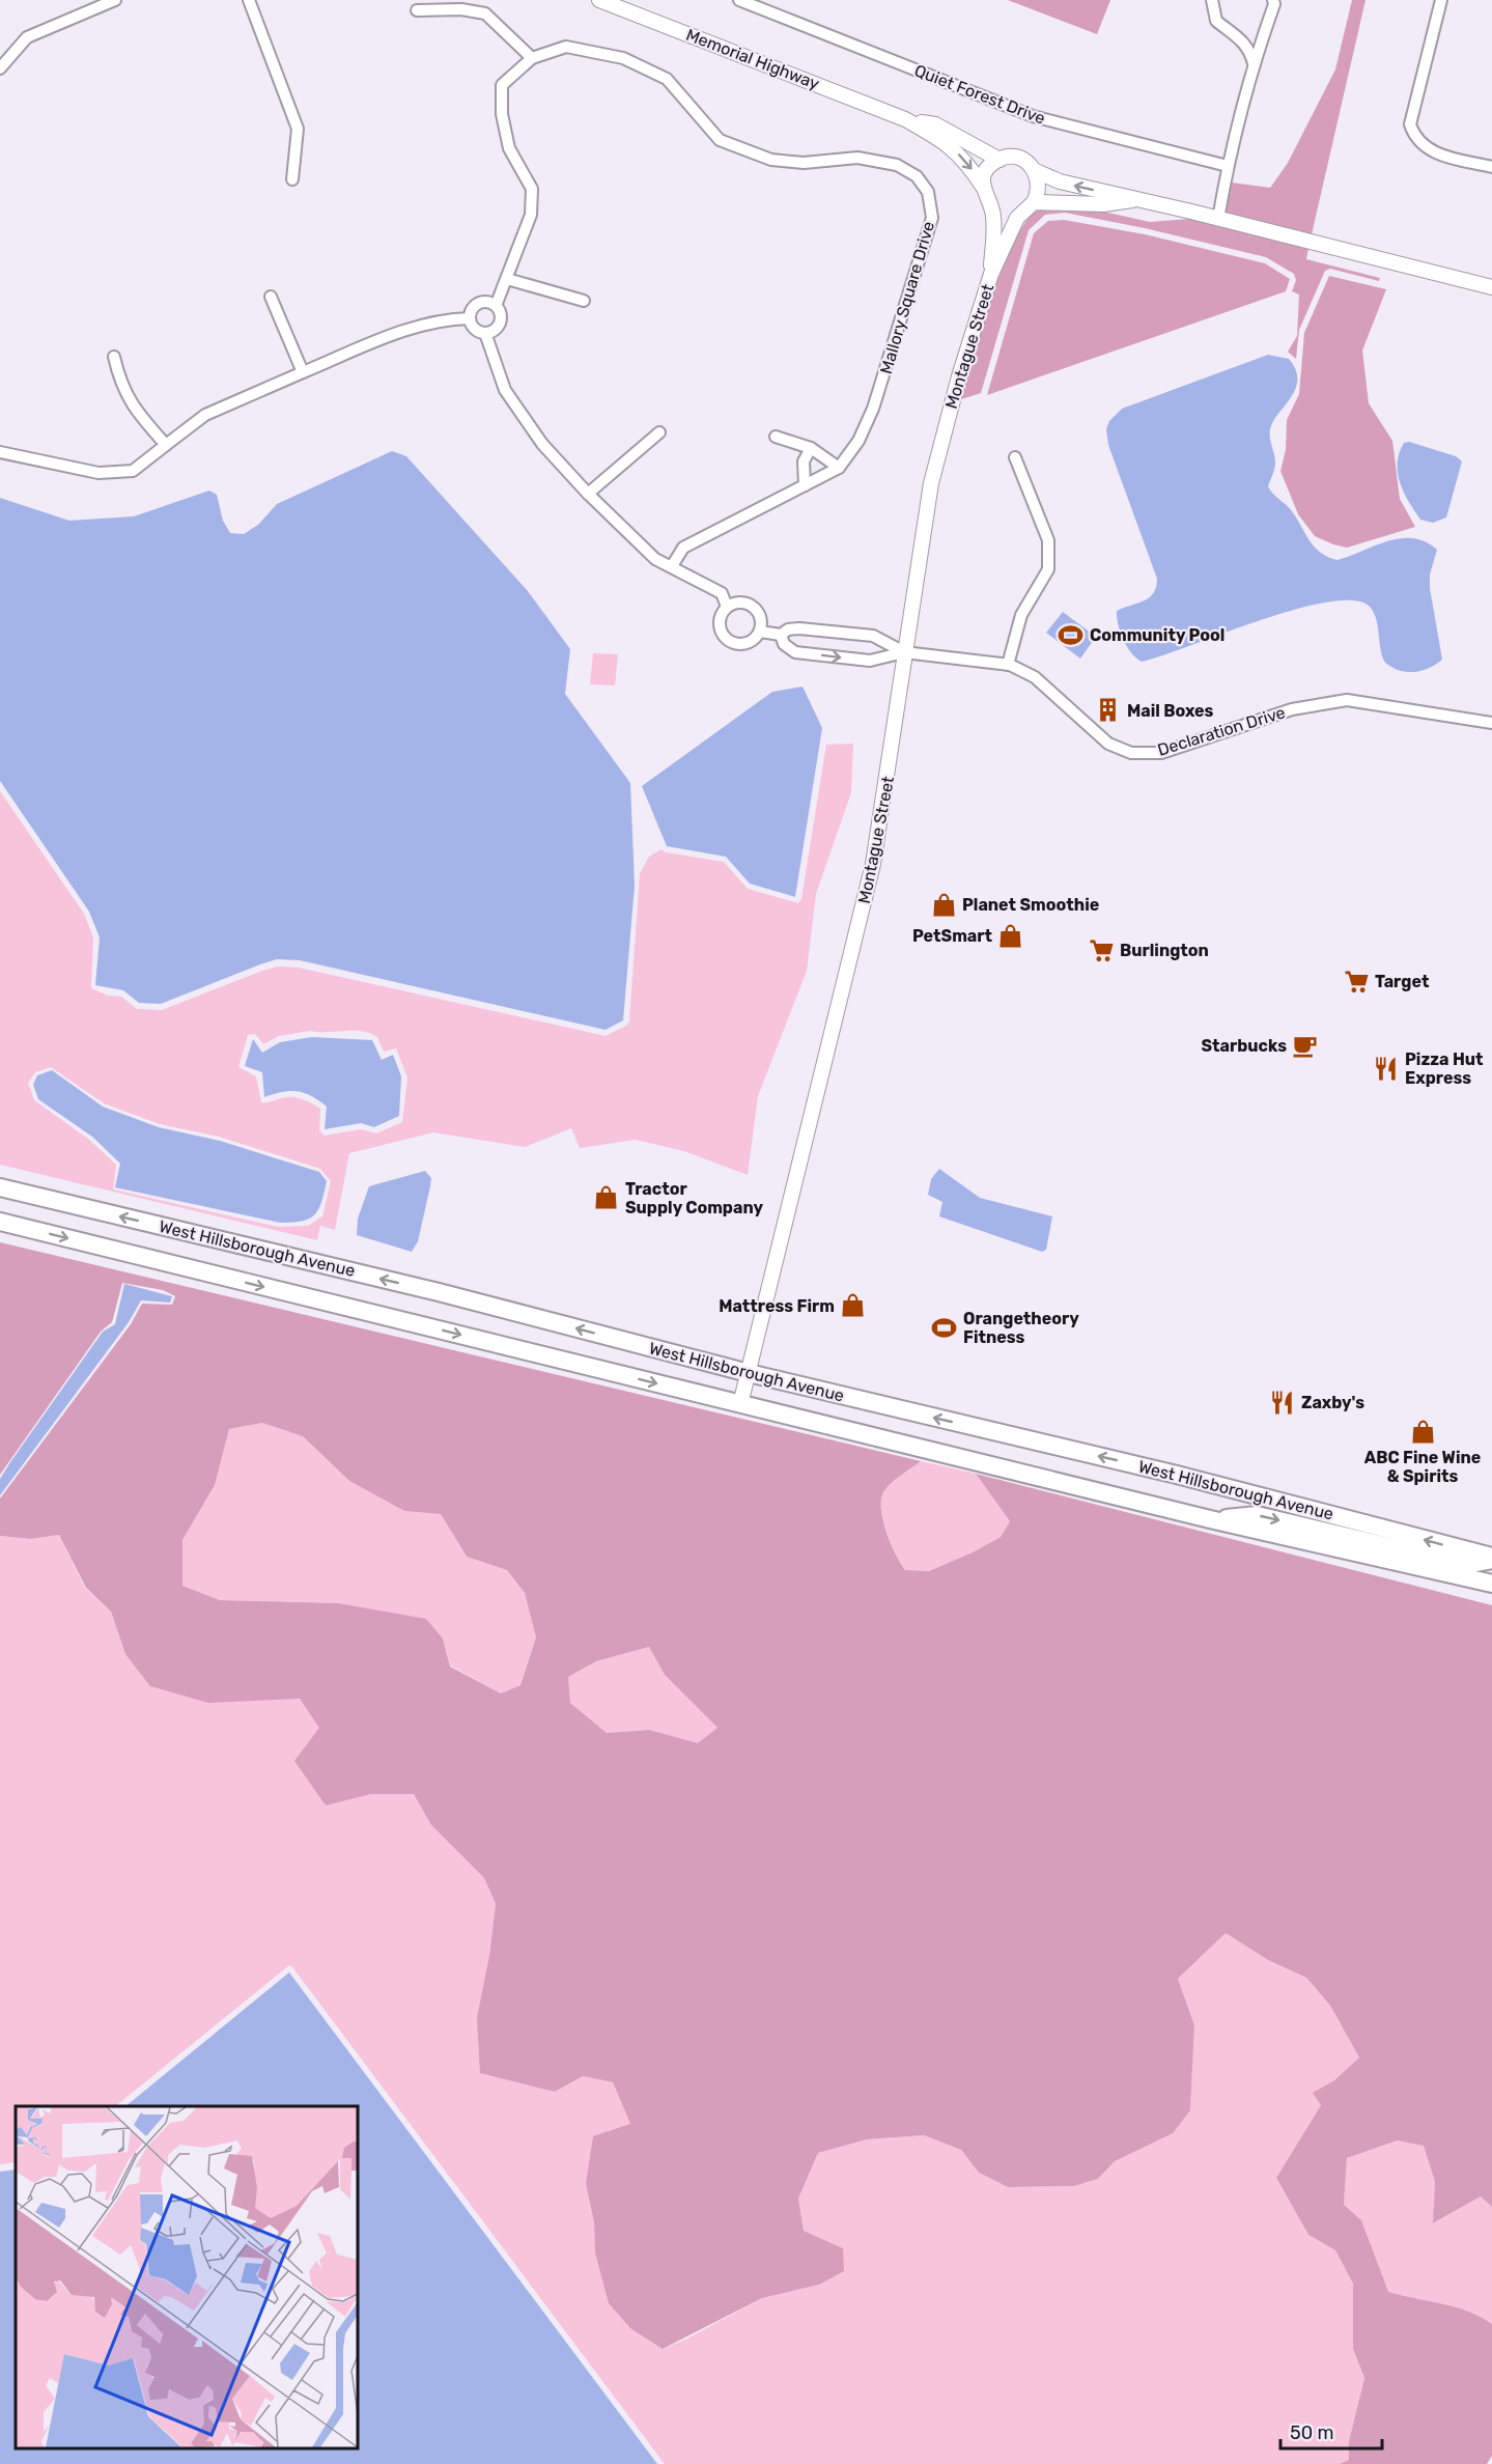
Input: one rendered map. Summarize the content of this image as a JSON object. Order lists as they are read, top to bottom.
{
  "streets": {
    "main road": ["West Hillsborough Avenue"],
    "street": [
      "Memorial Highway",
      "Quiet Forest Drive",
      "Mallory Square Drive",
      "Montague Street",
      "Declaration Drive"
    ]
  },
  "crossings": [
    ["Memorial Highway", "Montague Street"],
    ["Montague Street", "Declaration Drive"],
    ["Montague Street", "West Hillsborough Avenue"]
  ],
  "places": {
    "sports": ["Community Pool", "Orangetheory Fitness"],
    "building": ["Mail Boxes"],
    "shop": [
      "Planet Smoothie",
      "PetSmart",
      "Tractor Supply Company",
      "Mattress Firm",
      "ABC Fine Wine & Spirits"
    ],
    "supermarket": ["Burlington", "Target"],
    "cafe": ["Starbucks"],
    "restaurant": ["Pizza Hut Express", "Zaxby's"]
  },
  "scale_bar": "50 m"
}
